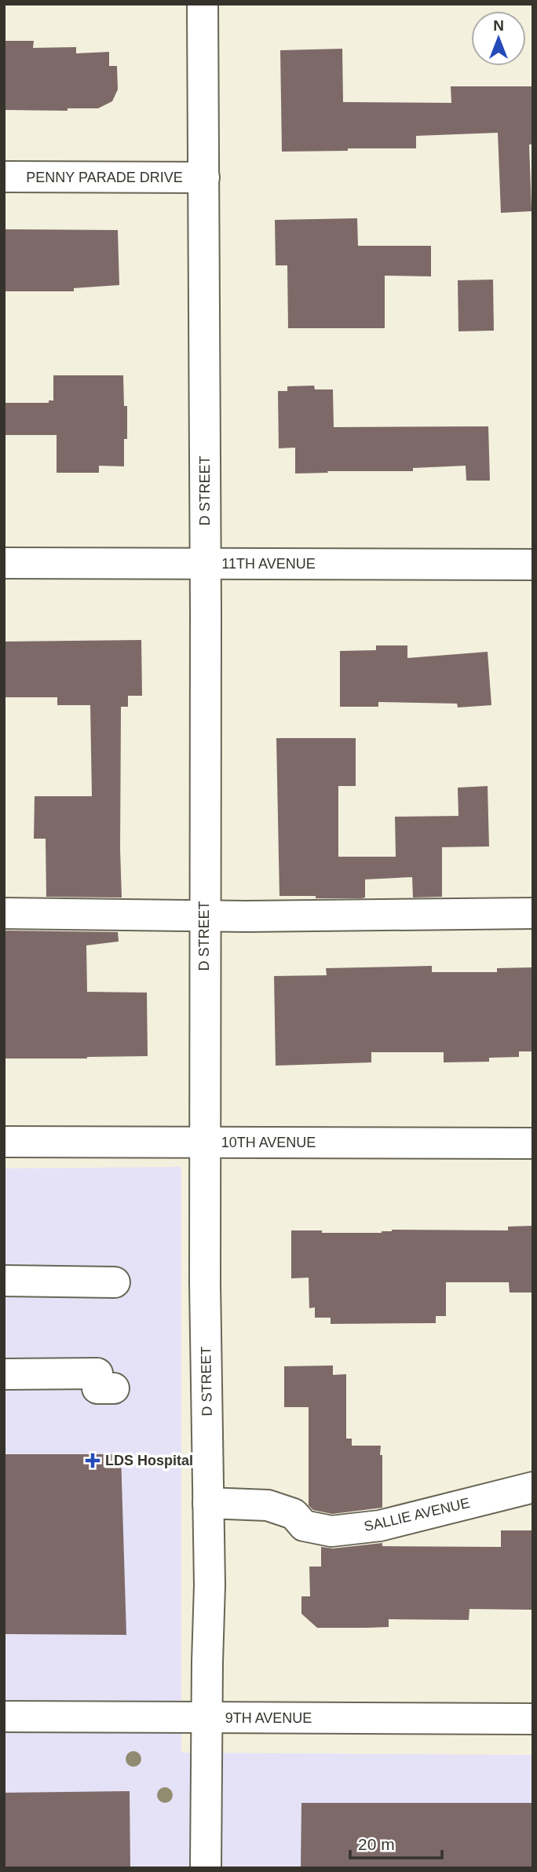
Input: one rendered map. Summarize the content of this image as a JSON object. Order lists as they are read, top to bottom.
{
  "streets": {
    "street": [
      "PENNY PARADE DRIVE",
      "D STREET",
      "11TH AVENUE",
      "10TH AVENUE",
      "SALLIE AVENUE",
      "9TH AVENUE"
    ]
  },
  "crossings": [
    ["PENNY PARADE DRIVE", "D STREET"],
    ["D STREET", "11TH AVENUE"],
    ["D STREET", "10TH AVENUE"],
    ["D STREET", "SALLIE AVENUE"],
    ["D STREET", "9TH AVENUE"]
  ],
  "places": {
    "health": ["LDS Hospital"]
  },
  "scale_bar": "20 m",
  "north": "top"
}
